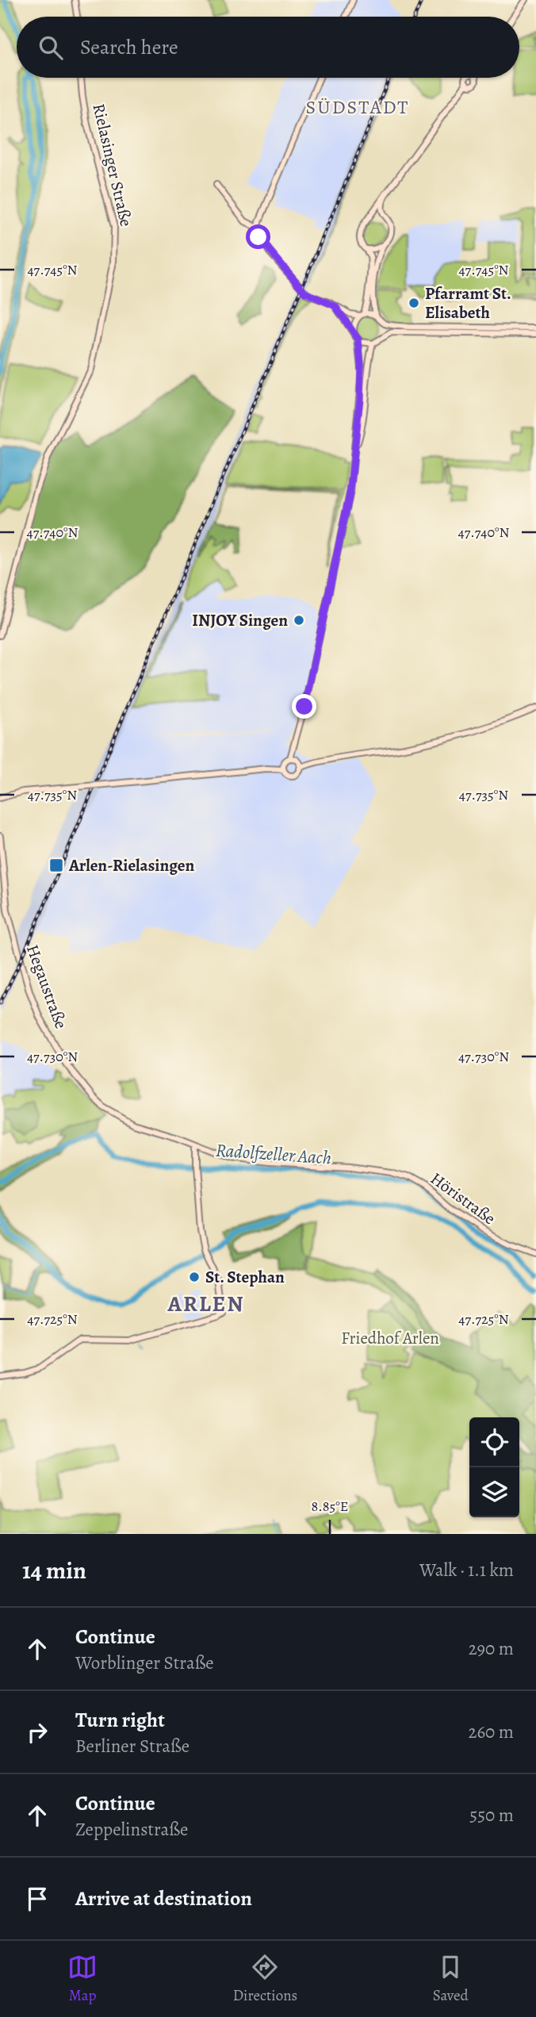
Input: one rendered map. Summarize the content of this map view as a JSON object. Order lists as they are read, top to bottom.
{
  "streets": {
    "street": ["Rielasinger Straße", "Hegaustraße", "Höristraße"]
  },
  "crossings": [
    ["Hegaustraße", "Höristraße"]
  ],
  "districts": ["SÜDSTADT", "ARLEN"],
  "water": ["Radolfzeller Aach"],
  "parks": ["Friedhof Arlen"],
  "places": {
    "other": ["Pfarramt St. Elisabeth", "INJOY Singen", "St. Stephan"],
    "transit": ["Arlen-Rielasingen"]
  },
  "page": {
    "search": "Search here",
    "heading": ["14 min", "Walk · 1.1 km"],
    "list": [
      ["Continue", "Worblinger Straße", "290 m"],
      ["Turn right", "Berliner Straße", "260 m"],
      ["Continue", "Zeppelinstraße", "550 m"],
      "Arrive at destination"
    ],
    "nav": ["Map", "Directions", "Saved"]
  },
  "coordinates": [
    "47.745°N",
    "47.740°N",
    "47.735°N",
    "47.730°N",
    "47.725°N",
    "8.85°E"
  ]
}
